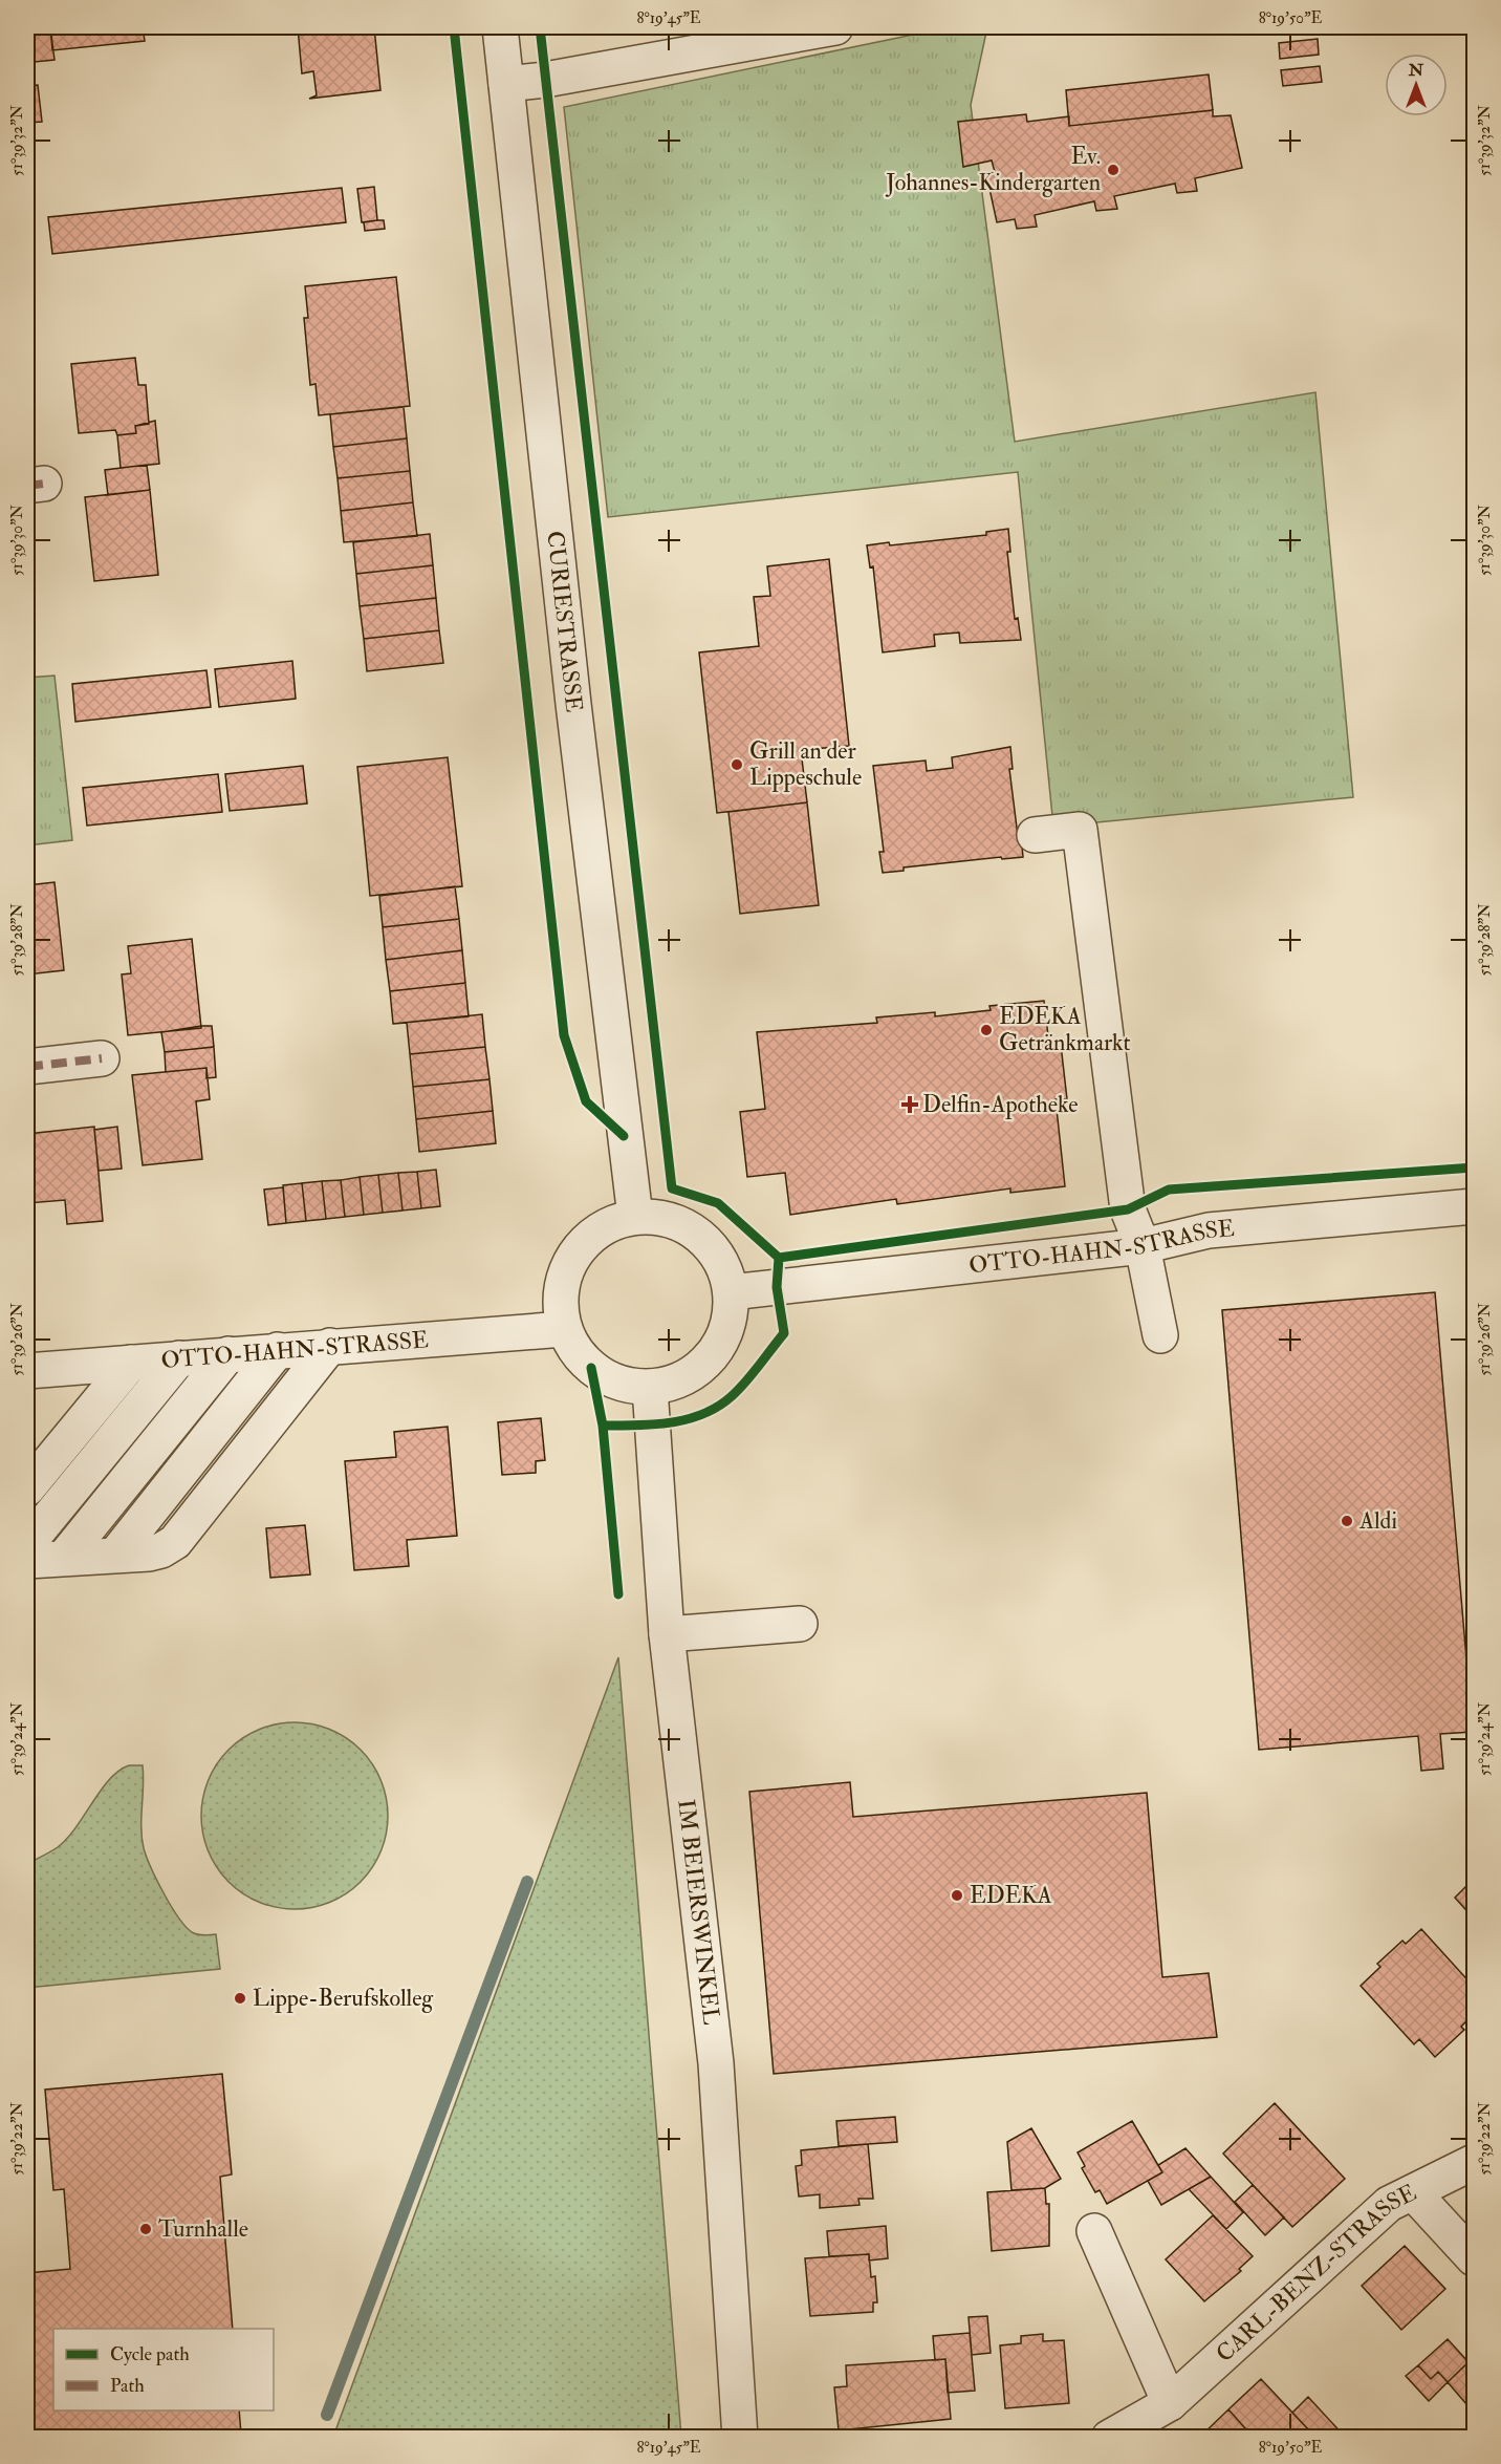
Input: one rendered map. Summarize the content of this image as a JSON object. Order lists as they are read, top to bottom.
{
  "streets": {
    "street": [
      "CURIESTRASSE",
      "OTTO-HAHN-STRASSE",
      "IM BEIERSWINKEL",
      "CARL-BENZ-STRASSE"
    ]
  },
  "crossings": [
    ["CURIESTRASSE", "OTTO-HAHN-STRASSE"],
    ["CURIESTRASSE", "IM BEIERSWINKEL"],
    ["OTTO-HAHN-STRASSE", "IM BEIERSWINKEL"]
  ],
  "places": {
    "other": [
      "Ev. Johannes-Kindergarten",
      "Grill an der Lippeschule",
      "EDEKA Getränkmarkt",
      "Aldi",
      "EDEKA",
      "Lippe-Berufskolleg",
      "Turnhalle"
    ],
    "health": ["Delfin-Apotheke"]
  },
  "legend": ["Cycle path", "Path"],
  "north": "top",
  "coordinates": [
    "8°19'45\"E",
    "8°19'50\"E",
    "51°39'32\"N",
    "51°39'30\"N",
    "51°39'28\"N",
    "51°39'26\"N",
    "51°39'24\"N",
    "51°39'22\"N"
  ]
}
